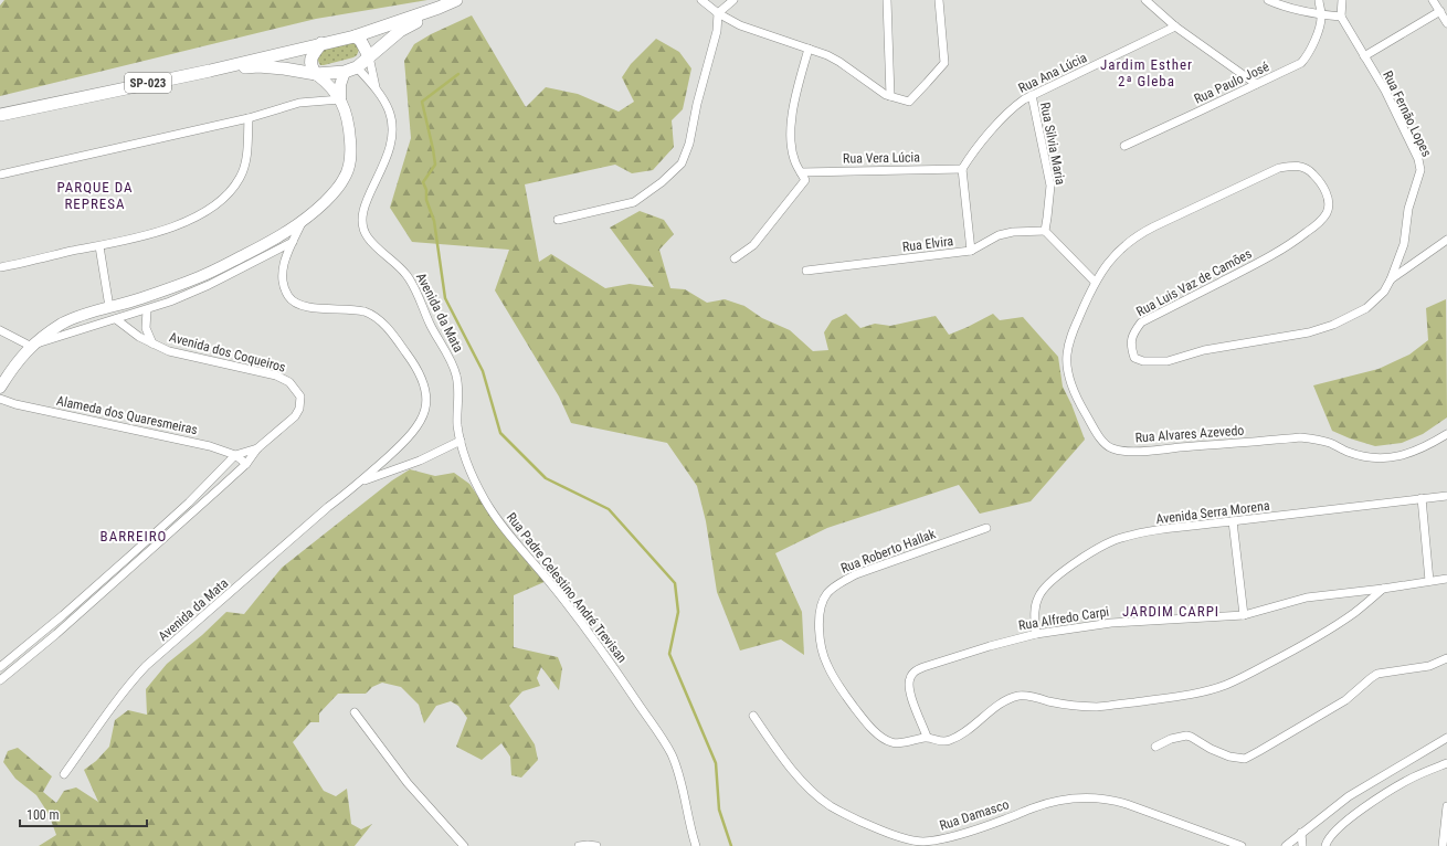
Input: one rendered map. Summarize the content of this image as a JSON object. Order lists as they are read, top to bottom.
{
  "streets": {
    "main road": ["SP-023"],
    "street": [
      "Rua Ana Lúcia",
      "Rua Paulo José",
      "Rua Fernão Lopes",
      "Rua Silvia Maria",
      "Rua Vera Lúcia",
      "Rua Elvira",
      "Rua Luis Vaz de Camões",
      "Avenida da Mata",
      "Avenida dos Coqueiros",
      "Alameda dos Quaresmeiras",
      "Rua Alvares Azevedo",
      "Avenida Serra Morena",
      "Rua Roberto Hallak",
      "Rua Padre Celestino André Trevisan",
      "Rua Alfredo Carpi",
      "Rua Damasco"
    ]
  },
  "crossings": [
    ["Rua Ana Lúcia", "Rua Silvia Maria"],
    ["Rua Ana Lúcia", "Rua Vera Lúcia"],
    ["Rua Ana Lúcia", "Rua Elvira"],
    ["Rua Fernão Lopes", "Rua Luis Vaz de Camões"],
    ["Rua Vera Lúcia", "Rua Elvira"],
    ["Rua Luis Vaz de Camões", "Rua Alvares Azevedo"],
    ["Avenida da Mata", "Rua Padre Celestino André Trevisan"],
    ["Avenida dos Coqueiros", "Alameda dos Quaresmeiras"],
    ["Avenida Serra Morena", "Rua Alfredo Carpi"],
    ["Rua Roberto Hallak", "Rua Alfredo Carpi"]
  ],
  "districts": [
    "Jardim Esther 2ª Gleba",
    "PARQUE DA REPRESA",
    "BARREIRO",
    "JARDIM CARPI"
  ],
  "scale_bar": "100 m"
}
